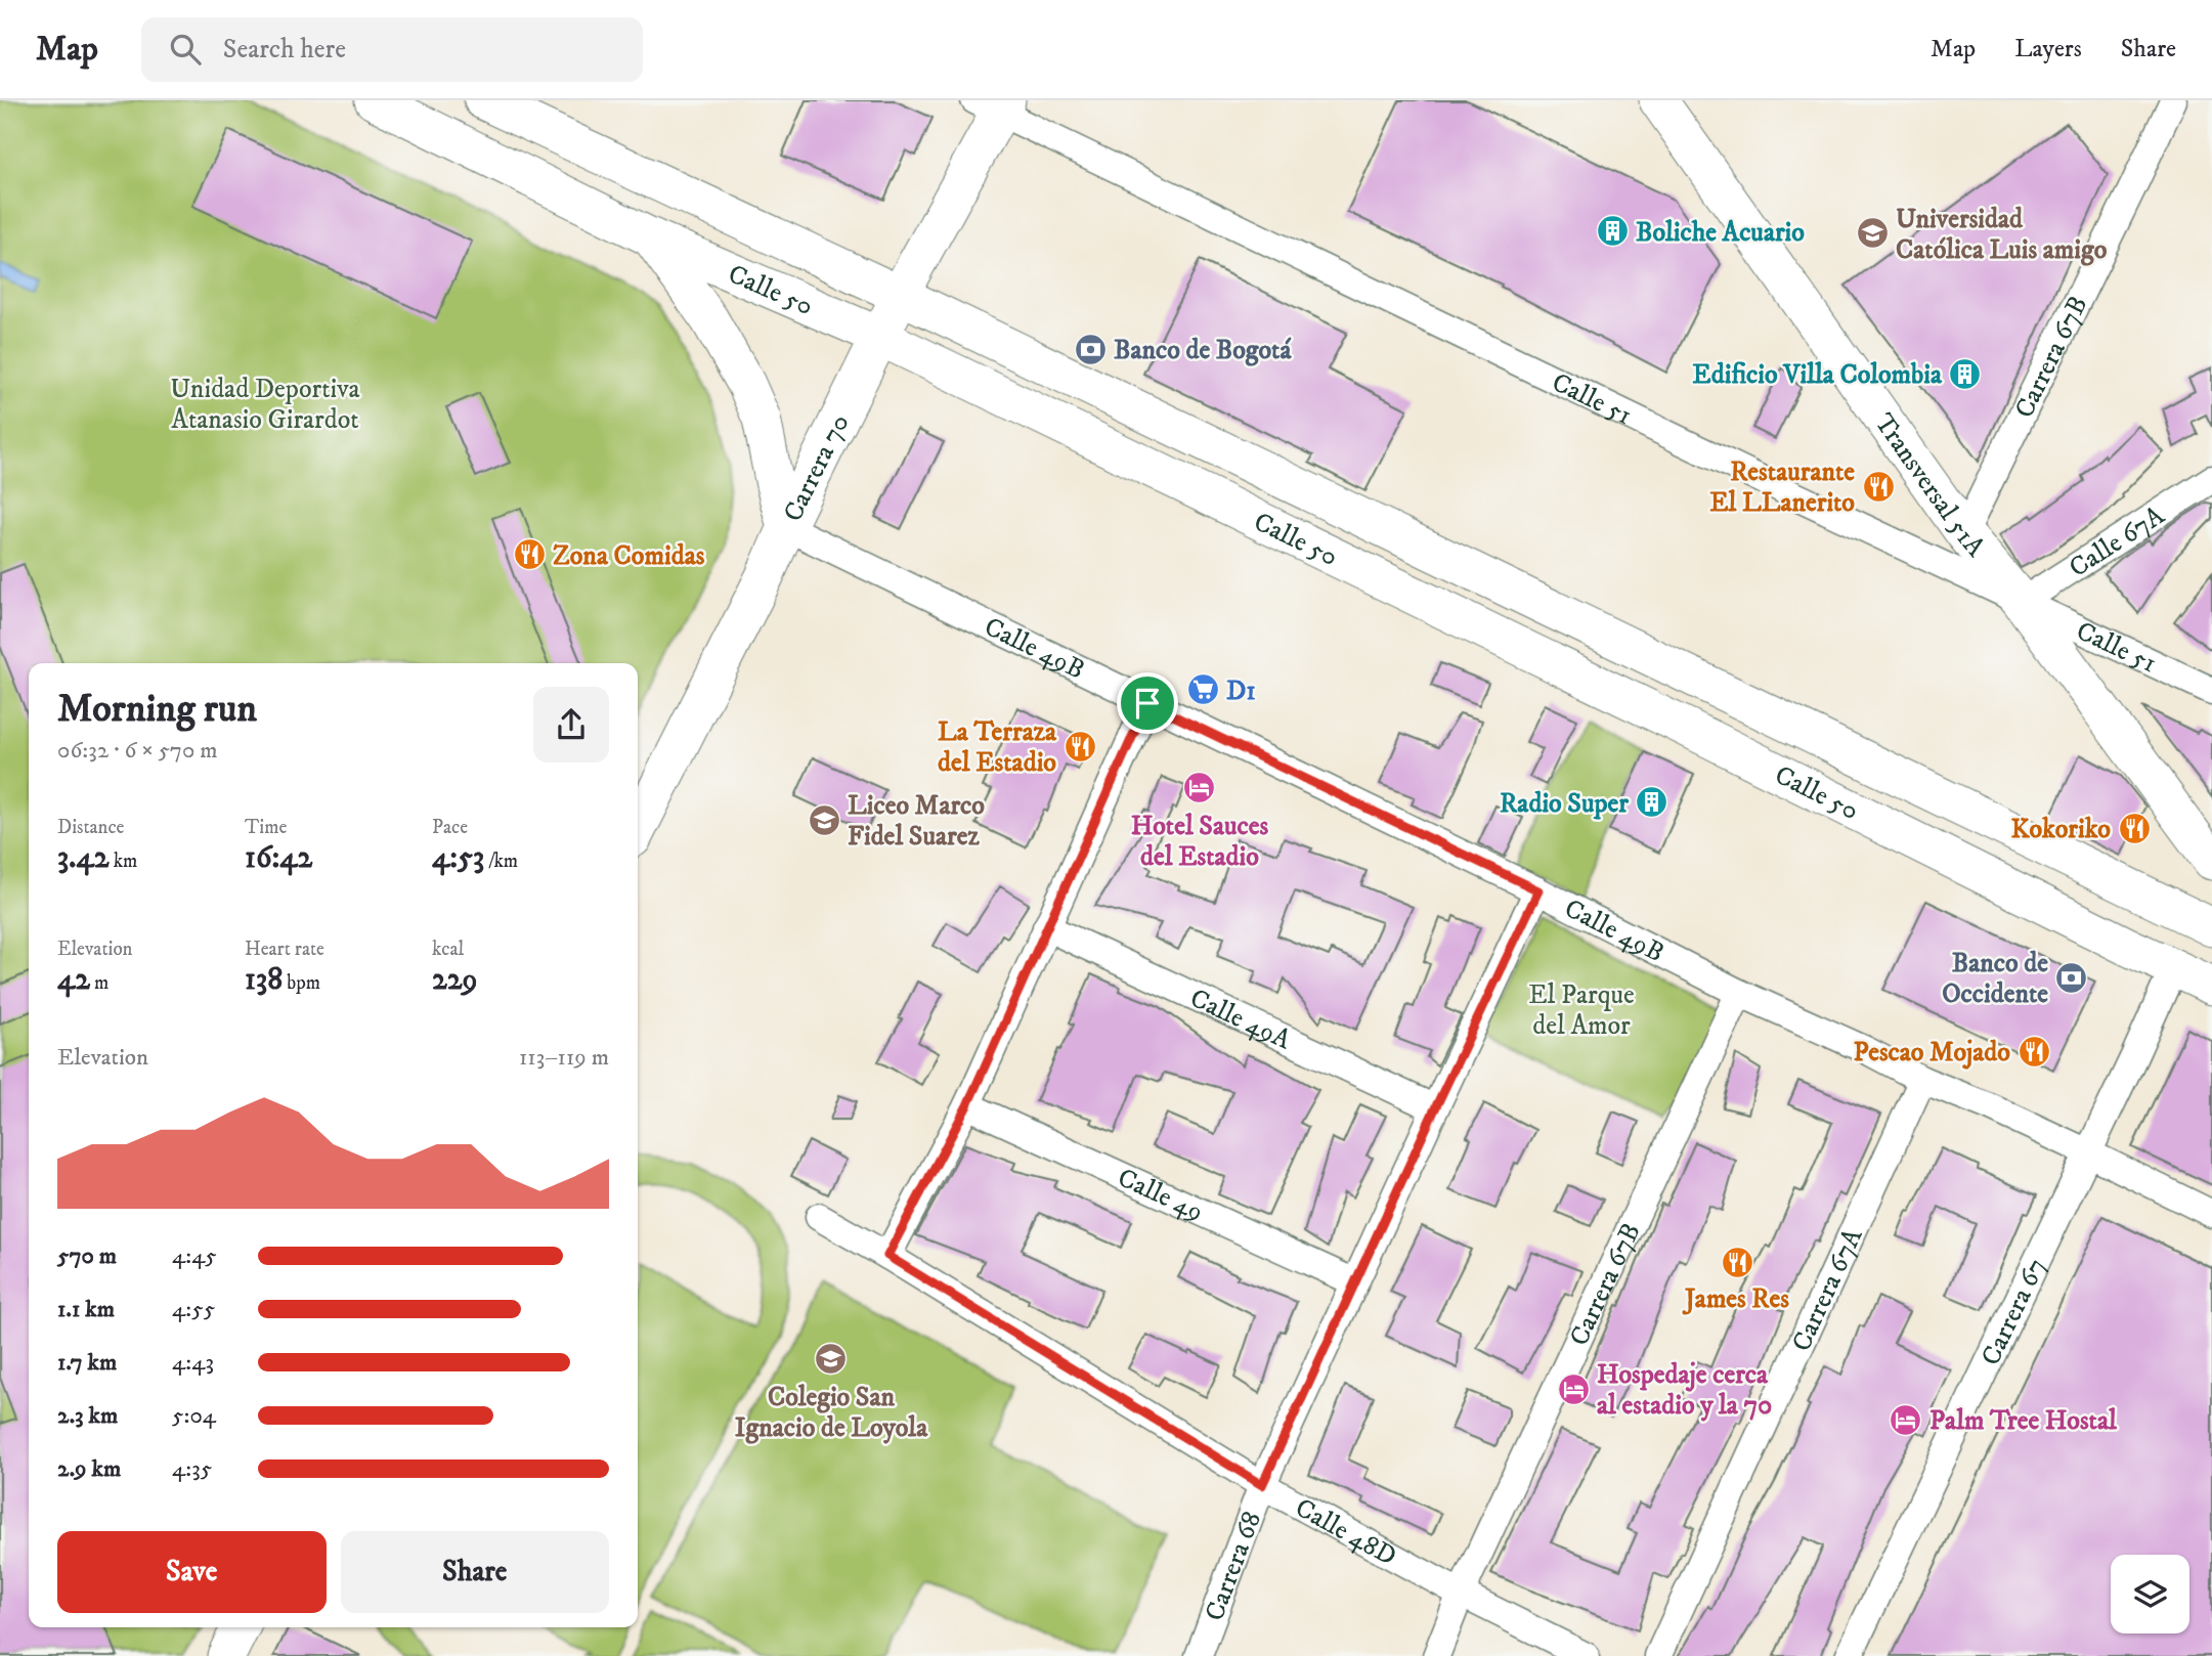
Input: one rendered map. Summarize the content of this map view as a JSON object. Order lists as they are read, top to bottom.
{
  "streets": {
    "main road": ["Calle 50", "Carrera 70", "Transversal 51A"],
    "street": [
      "Carrera 67B",
      "Calle 51",
      "Calle 67A",
      "Calle 49B",
      "Calle 49A",
      "Calle 49",
      "Carrera 67A",
      "Carrera 67",
      "Calle 48D",
      "Carrera 68"
    ]
  },
  "crossings": [
    ["Calle 50", "Carrera 70"],
    ["Calle 50", "Carrera 67"],
    ["Carrera 67B", "Transversal 51A"],
    ["Carrera 67B", "Calle 49B"],
    ["Carrera 67B", "Calle 48D"],
    ["Calle 51", "Carrera 70"],
    ["Calle 51", "Transversal 51A"],
    ["Calle 51", "Calle 67A"],
    ["Carrera 70", "Calle 49B"],
    ["Transversal 51A", "Calle 67A"],
    ["Calle 49B", "Carrera 67A"],
    ["Calle 49B", "Carrera 67"],
    ["Calle 49B", "Carrera 68"],
    ["Calle 49A", "Carrera 68"],
    ["Calle 49", "Carrera 68"],
    ["Calle 48D", "Carrera 68"]
  ],
  "parks": ["Unidad Deportiva Atanasio Girardot", "El Parque del Amor"],
  "places": {
    "building": ["Boliche Acuario", "Edificio Villa Colombia", "Radio Super"],
    "school or university": ["Universidad Católica Luis amigo", "Liceo Marco Fidel Suarez", "Colegio San Ignacio de Loyola"],
    "bank": ["Banco de Bogotá", "Banco de Occidente"],
    "restaurant": [
      "Restaurante El LLanerito",
      "Zona Comidas",
      "La Terraza del Estadio",
      "Kokoriko",
      "Pescao Mojado",
      "James Res"
    ],
    "supermarket": ["D1"],
    "hotel": ["Hotel Sauces del Estadio", "Hospedaje cerca al estadio y la 70", "Palm Tree Hostal"]
  },
  "page": {
    "header": "Map",
    "search": "Search here",
    "nav": ["Map", "Layers", "Share"],
    "heading": ["Morning run", "06:32 · 6 × 570 m"],
    "stats": [
      ["Distance", "3.42 km"],
      ["Time", "16:42"],
      ["Pace", "4:53 /km"],
      ["Elevation", "42 m"],
      ["Heart rate", "138 bpm"],
      ["kcal", "229"]
    ],
    "chart": ["Elevation", "113–119 m"],
    "list": [
      {
        "name": "570 m",
        "note": "4:45"
      },
      {
        "name": "1.1 km",
        "note": "4:55"
      },
      {
        "name": "1.7 km",
        "note": "4:43"
      },
      {
        "name": "2.3 km",
        "note": "5:04"
      },
      {
        "name": "2.9 km",
        "note": "4:35"
      }
    ],
    "buttons": ["Save", "Share"]
  }
}
